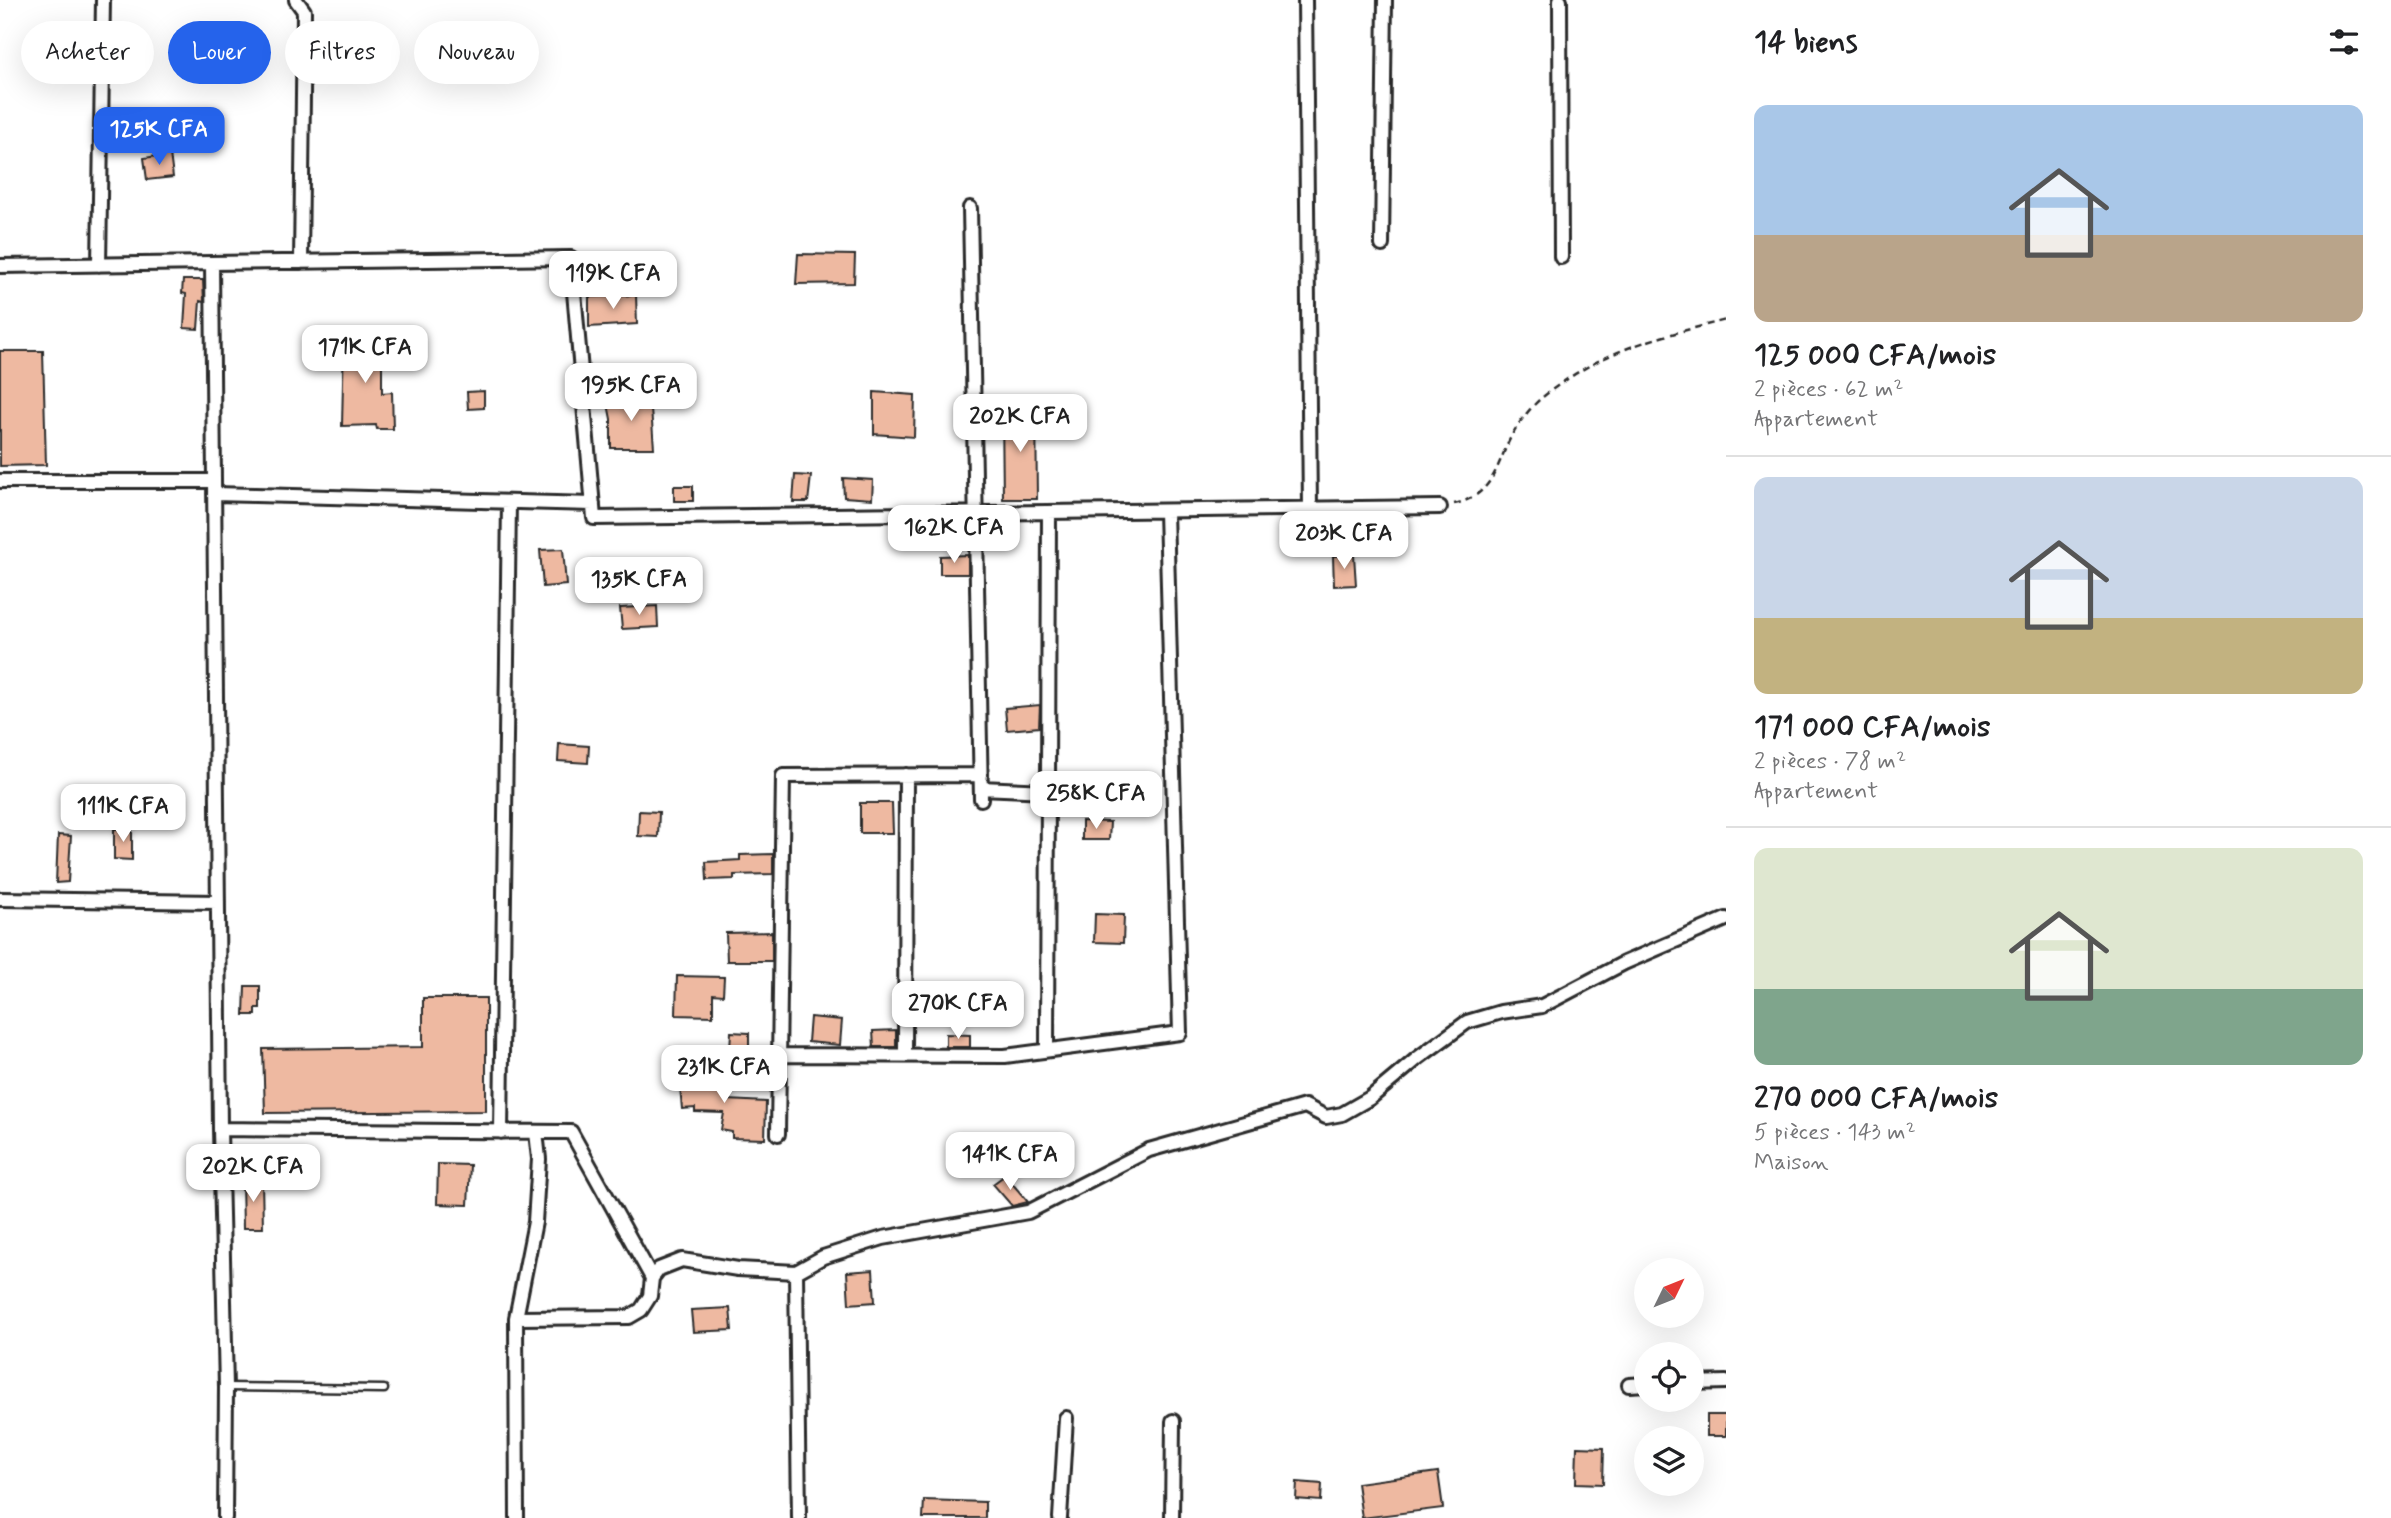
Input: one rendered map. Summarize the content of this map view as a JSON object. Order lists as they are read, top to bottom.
{
  "north": "top right",
  "page": {
    "heading": "14 biens",
    "chip": [
      "Acheter",
      "Louer",
      "Filtres",
      "Nouveau"
    ],
    "list": [
      {
        "name": "125 000 CFA/mois",
        "note": "2 pièces · 62 m² · Appartement"
      },
      {
        "name": "171 000 CFA/mois",
        "note": "2 pièces · 78 m² · Appartement"
      },
      {
        "name": "270 000 CFA/mois",
        "note": "5 pièces · 143 m² · Maison"
      }
    ],
    "price": [
      "125K CFA",
      "119K CFA",
      "171K CFA",
      "195K CFA",
      "202K CFA",
      "162K CFA",
      "203K CFA",
      "135K CFA",
      "258K CFA",
      "111K CFA",
      "270K CFA",
      "231K CFA",
      "141K CFA",
      "202K CFA"
    ]
  }
}
